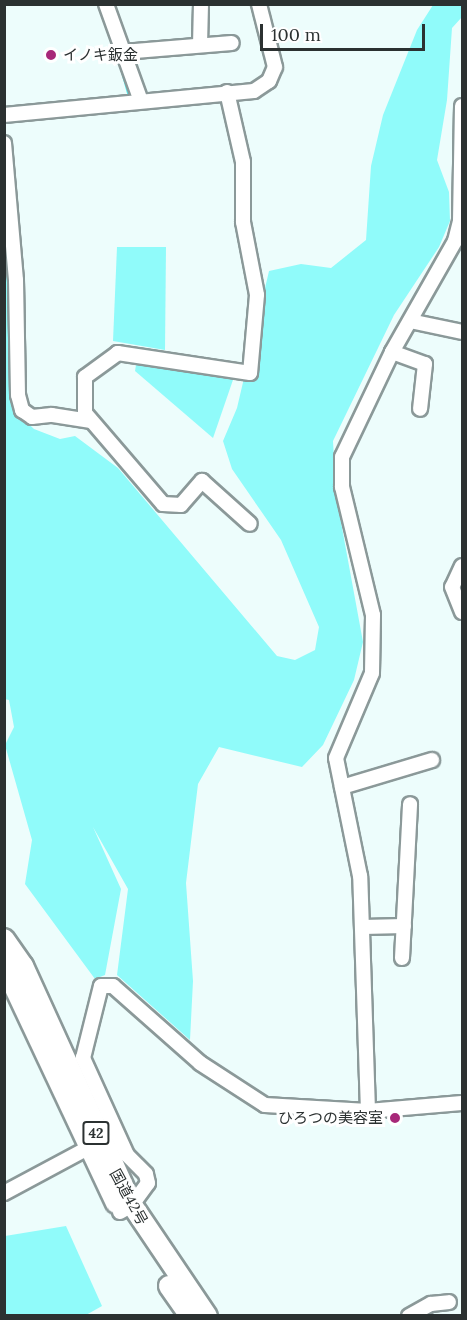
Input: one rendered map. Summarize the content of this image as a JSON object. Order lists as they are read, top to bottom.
{
  "streets": {
    "highway": ["42", "国道42号"]
  },
  "places": ["イノキ鈑金", "ひろつの美容室"],
  "scale_bar": "100 m"
}
